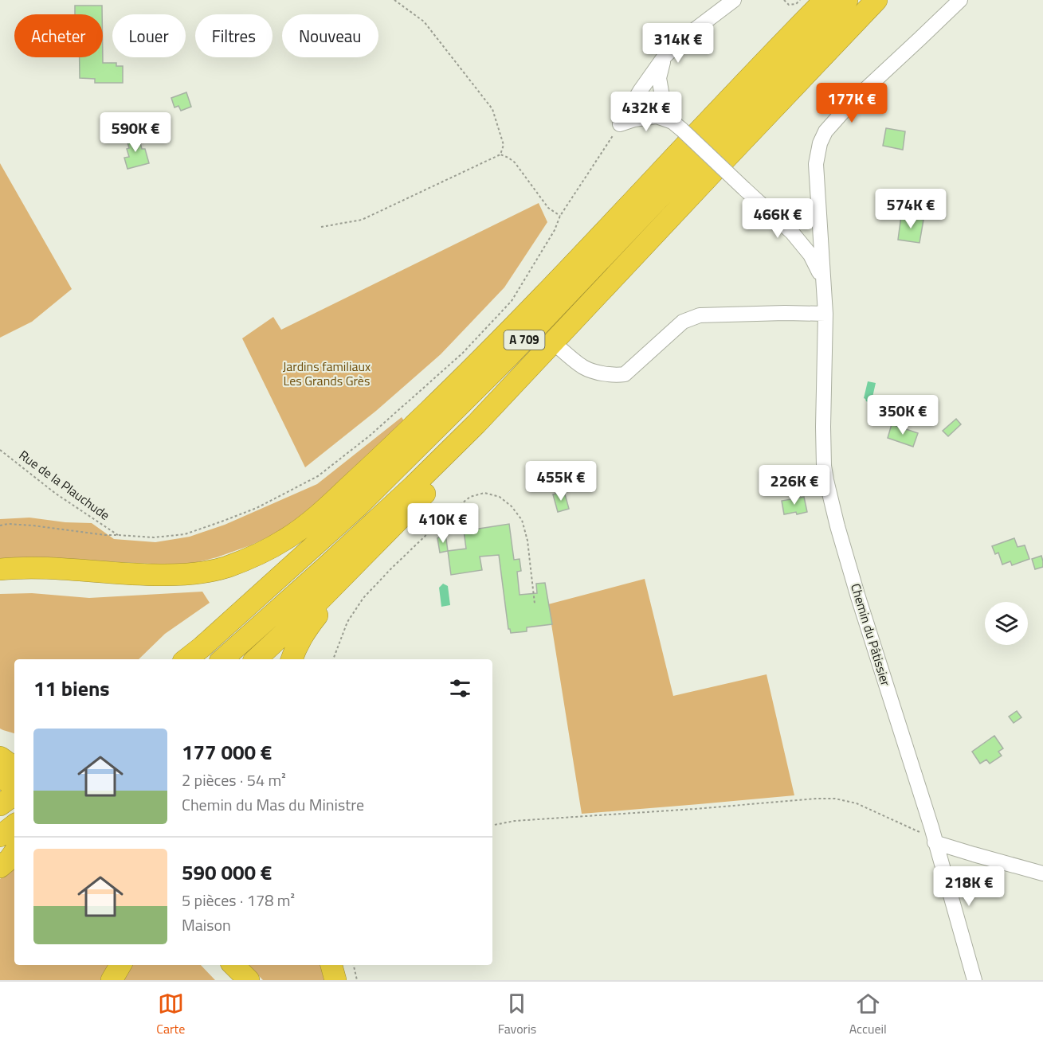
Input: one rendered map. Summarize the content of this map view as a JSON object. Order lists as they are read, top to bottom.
{
  "streets": {
    "highway": ["A 709"],
    "street": ["Chemin du Pâtissier"],
    "path": ["Rue de la Plauchude"]
  },
  "parks": ["Jardins familiaux Les Grands Grès"],
  "page": {
    "chip": [
      "Acheter",
      "Louer",
      "Filtres",
      "Nouveau"
    ],
    "price": [
      "314K €",
      "177K €",
      "432K €",
      "590K €",
      "574K €",
      "466K €",
      "350K €",
      "455K €",
      "226K €",
      "410K €",
      "218K €"
    ],
    "heading": "11 biens",
    "list": [
      {
        "name": "177 000 €",
        "note": "2 pièces · 54 m² · Chemin du Mas du Ministre"
      },
      {
        "name": "590 000 €",
        "note": "5 pièces · 178 m² · Maison"
      }
    ],
    "tabs": ["Carte", "Favoris", "Accueil"]
  }
}
